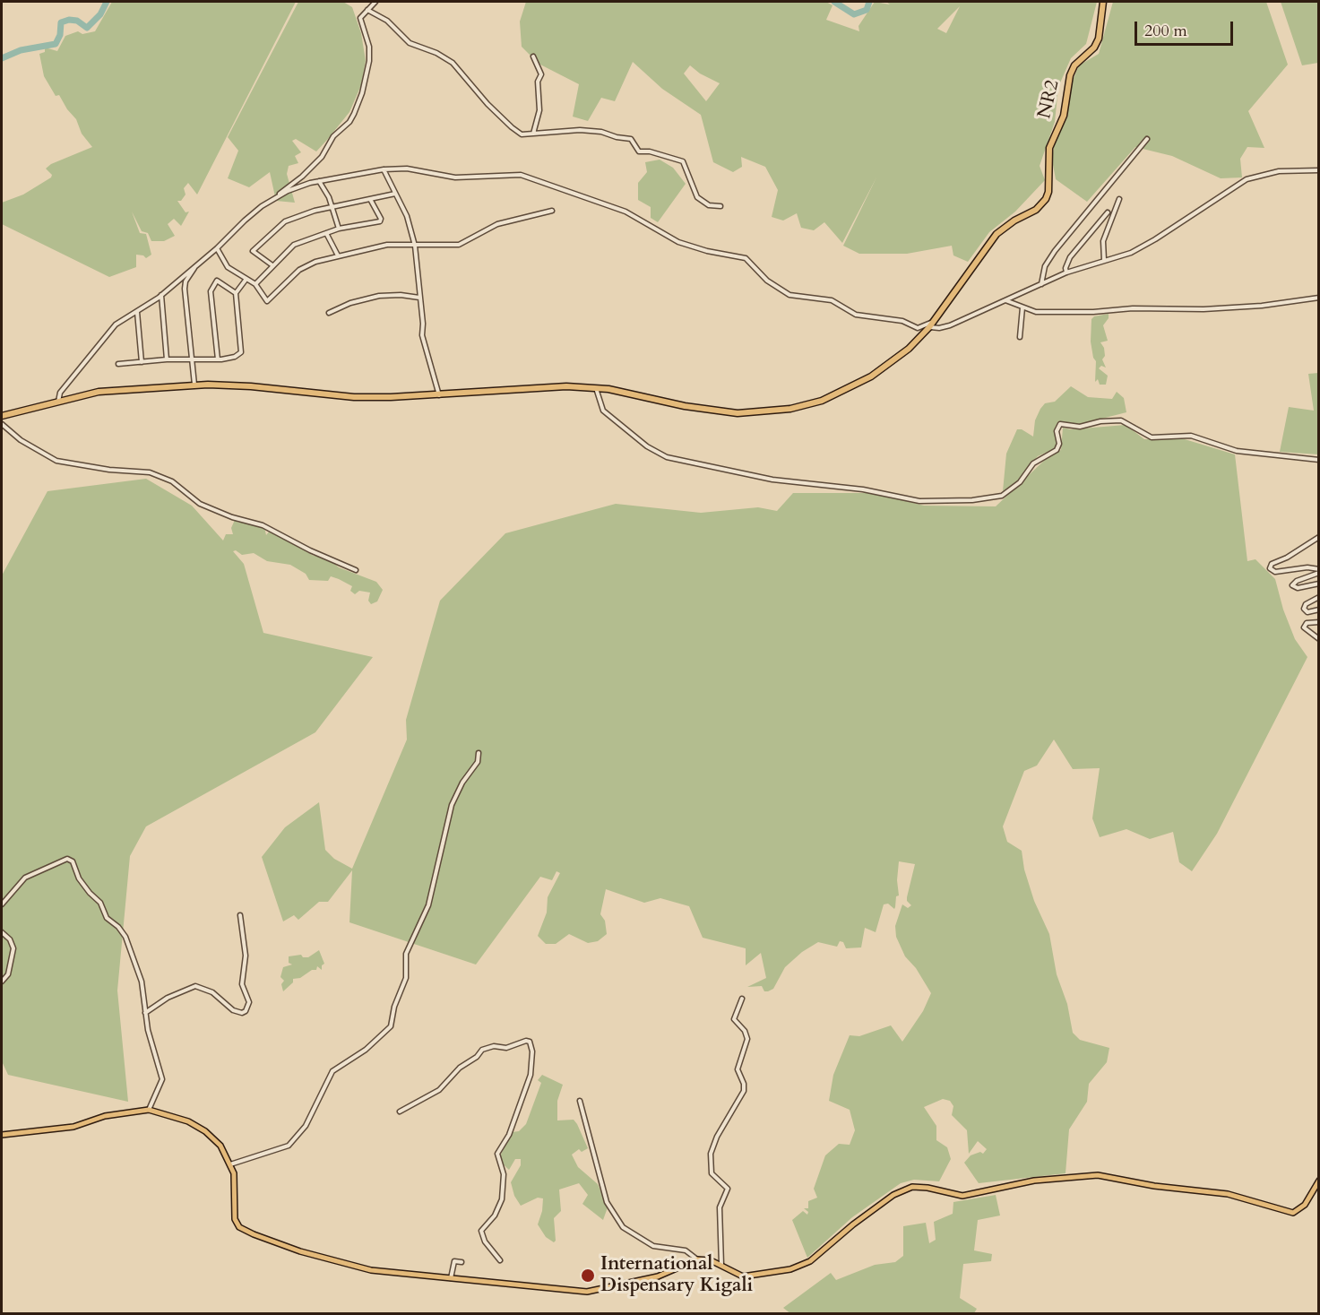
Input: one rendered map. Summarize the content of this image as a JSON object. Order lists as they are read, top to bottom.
{
  "streets": {
    "highway": ["NR2"]
  },
  "places": ["International Dispensary Kigali"],
  "scale_bar": "200 m"
}
